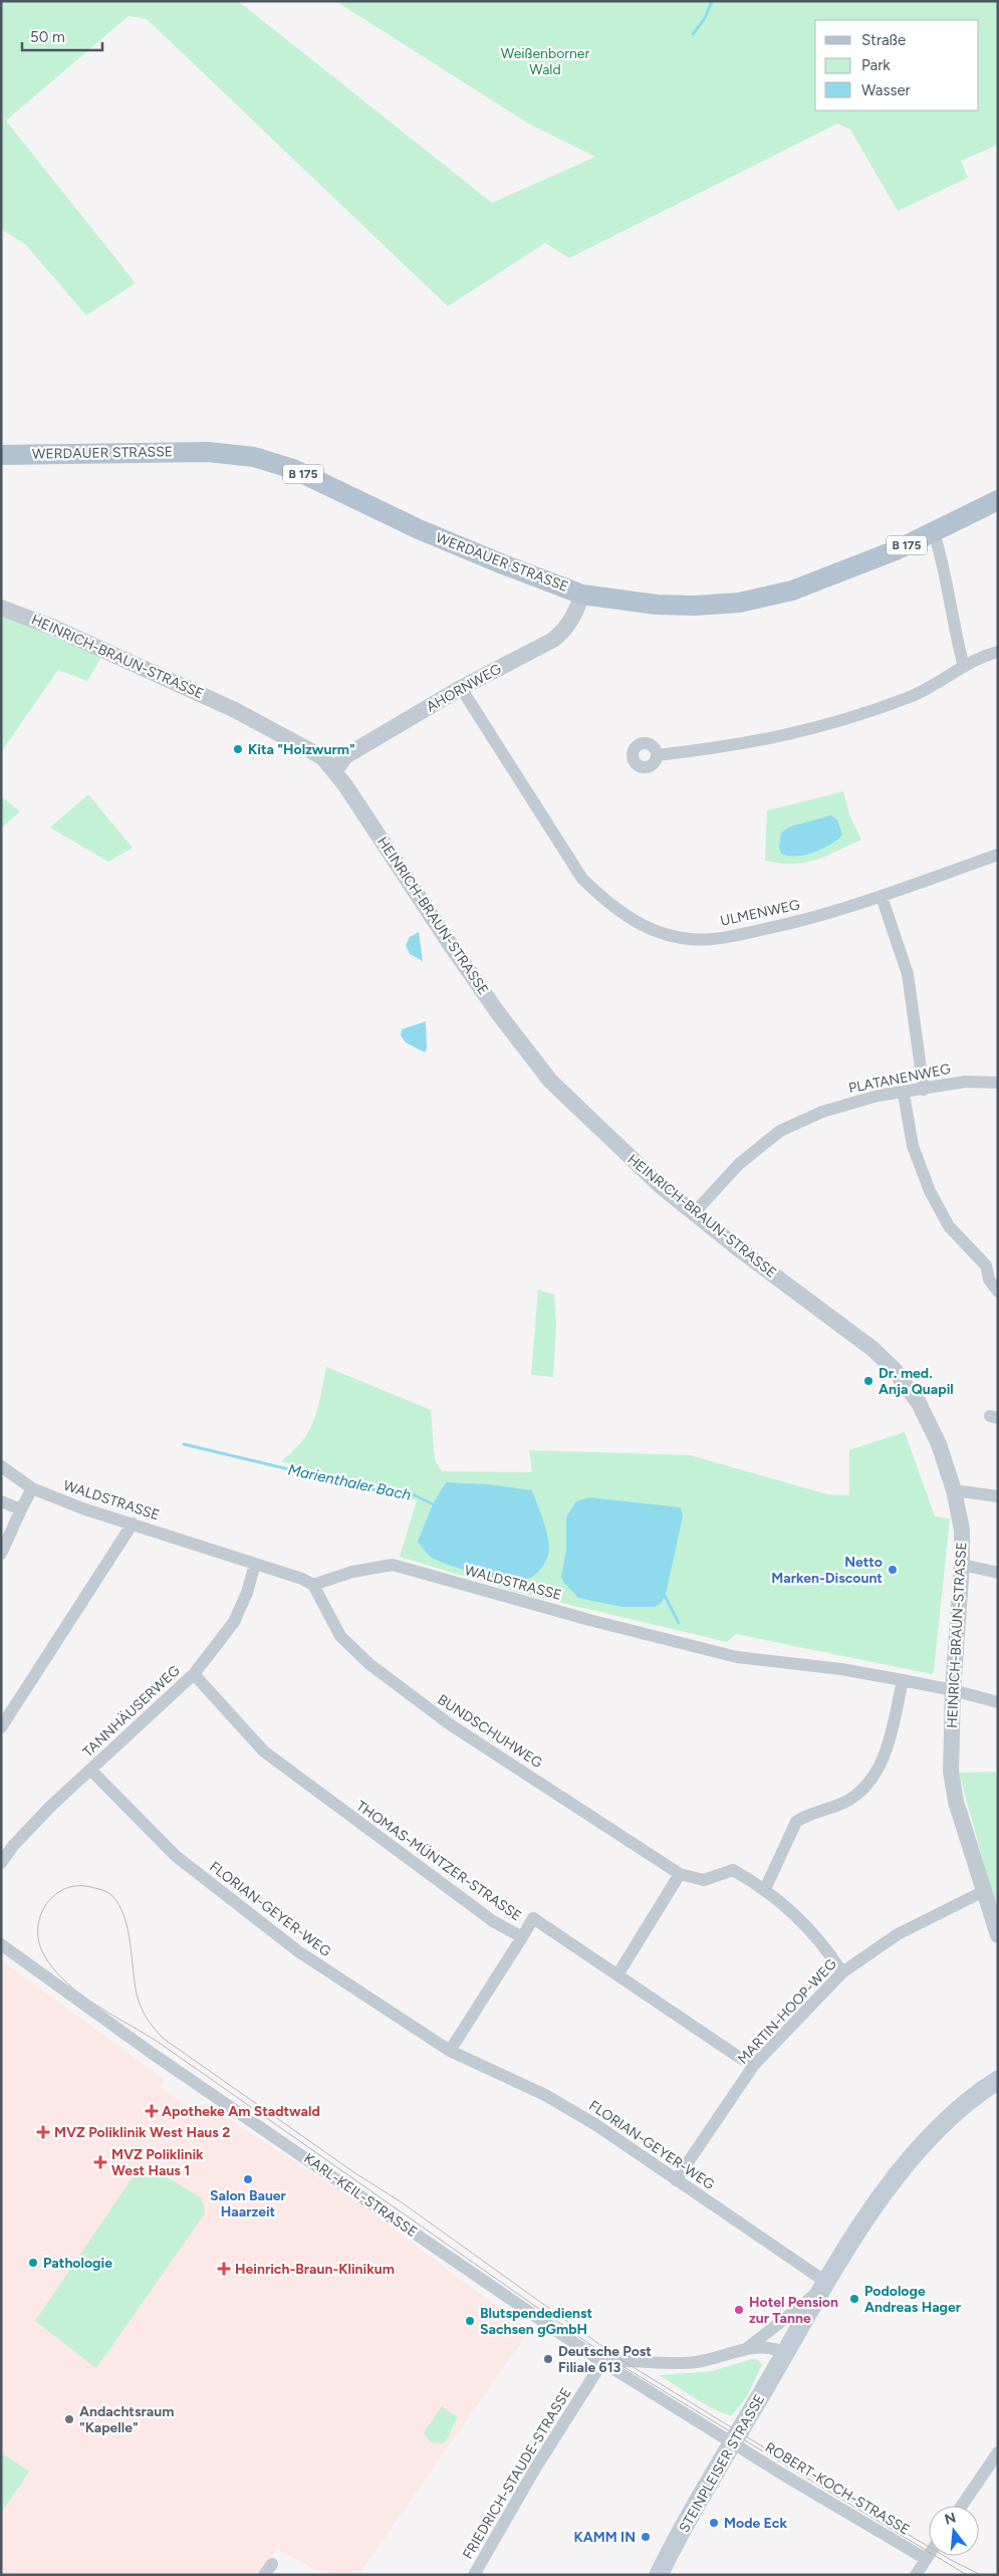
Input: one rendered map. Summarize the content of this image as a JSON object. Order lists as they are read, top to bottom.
{
  "streets": {
    "main road": ["WERDAUER STRASSE", "B 175", "STEINPLEISER STRASSE"],
    "street": [
      "HEINRICH-BRAUN-STRASSE",
      "AHORNWEG",
      "ULMENWEG",
      "PLATANENWEG",
      "WALDSTRASSE",
      "TANNHÄUSERWEG",
      "BUNDSCHUHWEG",
      "THOMAS-MÜNTZER-STRASSE",
      "FLORIAN-GEYER-WEG",
      "MARTIN-HOOP-WEG",
      "KARL-KEIL-STRASSE",
      "FRIEDRICH-STAUDE-STRASSE",
      "ROBERT-KOCH-STRASSE"
    ]
  },
  "crossings": [
    ["WERDAUER STRASSE", "AHORNWEG"],
    ["HEINRICH-BRAUN-STRASSE", "AHORNWEG"],
    ["HEINRICH-BRAUN-STRASSE", "PLATANENWEG"],
    ["HEINRICH-BRAUN-STRASSE", "WALDSTRASSE"],
    ["HEINRICH-BRAUN-STRASSE", "MARTIN-HOOP-WEG"],
    ["AHORNWEG", "ULMENWEG"],
    ["WALDSTRASSE", "TANNHÄUSERWEG"],
    ["WALDSTRASSE", "BUNDSCHUHWEG"],
    ["TANNHÄUSERWEG", "THOMAS-MÜNTZER-STRASSE"],
    ["TANNHÄUSERWEG", "FLORIAN-GEYER-WEG"],
    ["BUNDSCHUHWEG", "MARTIN-HOOP-WEG"],
    ["THOMAS-MÜNTZER-STRASSE", "MARTIN-HOOP-WEG"],
    ["FLORIAN-GEYER-WEG", "MARTIN-HOOP-WEG"],
    ["KARL-KEIL-STRASSE", "STEINPLEISER STRASSE"],
    ["KARL-KEIL-STRASSE", "FRIEDRICH-STAUDE-STRASSE"],
    ["KARL-KEIL-STRASSE", "ROBERT-KOCH-STRASSE"],
    ["STEINPLEISER STRASSE", "ROBERT-KOCH-STRASSE"]
  ],
  "water": ["Marienthaler Bach"],
  "parks": ["Weißenborner Wald"],
  "places": {
    "other": [
      "Kita \"Holzwurm\"",
      "Dr. med. Anja Quapil",
      "Netto Marken-Discount",
      "Salon Bauer Haarzeit",
      "Pathologie",
      "Podologe Andreas Hager",
      "Hotel Pension zur Tanne",
      "Blutspendedienst Sachsen gGmbH",
      "Deutsche Post Filiale 613",
      "Andachtsraum \"Kapelle\"",
      "Mode Eck",
      "KAMM IN"
    ],
    "health": [
      "Apotheke Am Stadtwald",
      "MVZ Poliklinik West Haus 2",
      "MVZ Poliklinik West Haus 1",
      "Heinrich-Braun-Klinikum"
    ]
  },
  "legend": ["Straße", "Park", "Wasser"],
  "scale_bar": "50 m",
  "north": "top"
}
